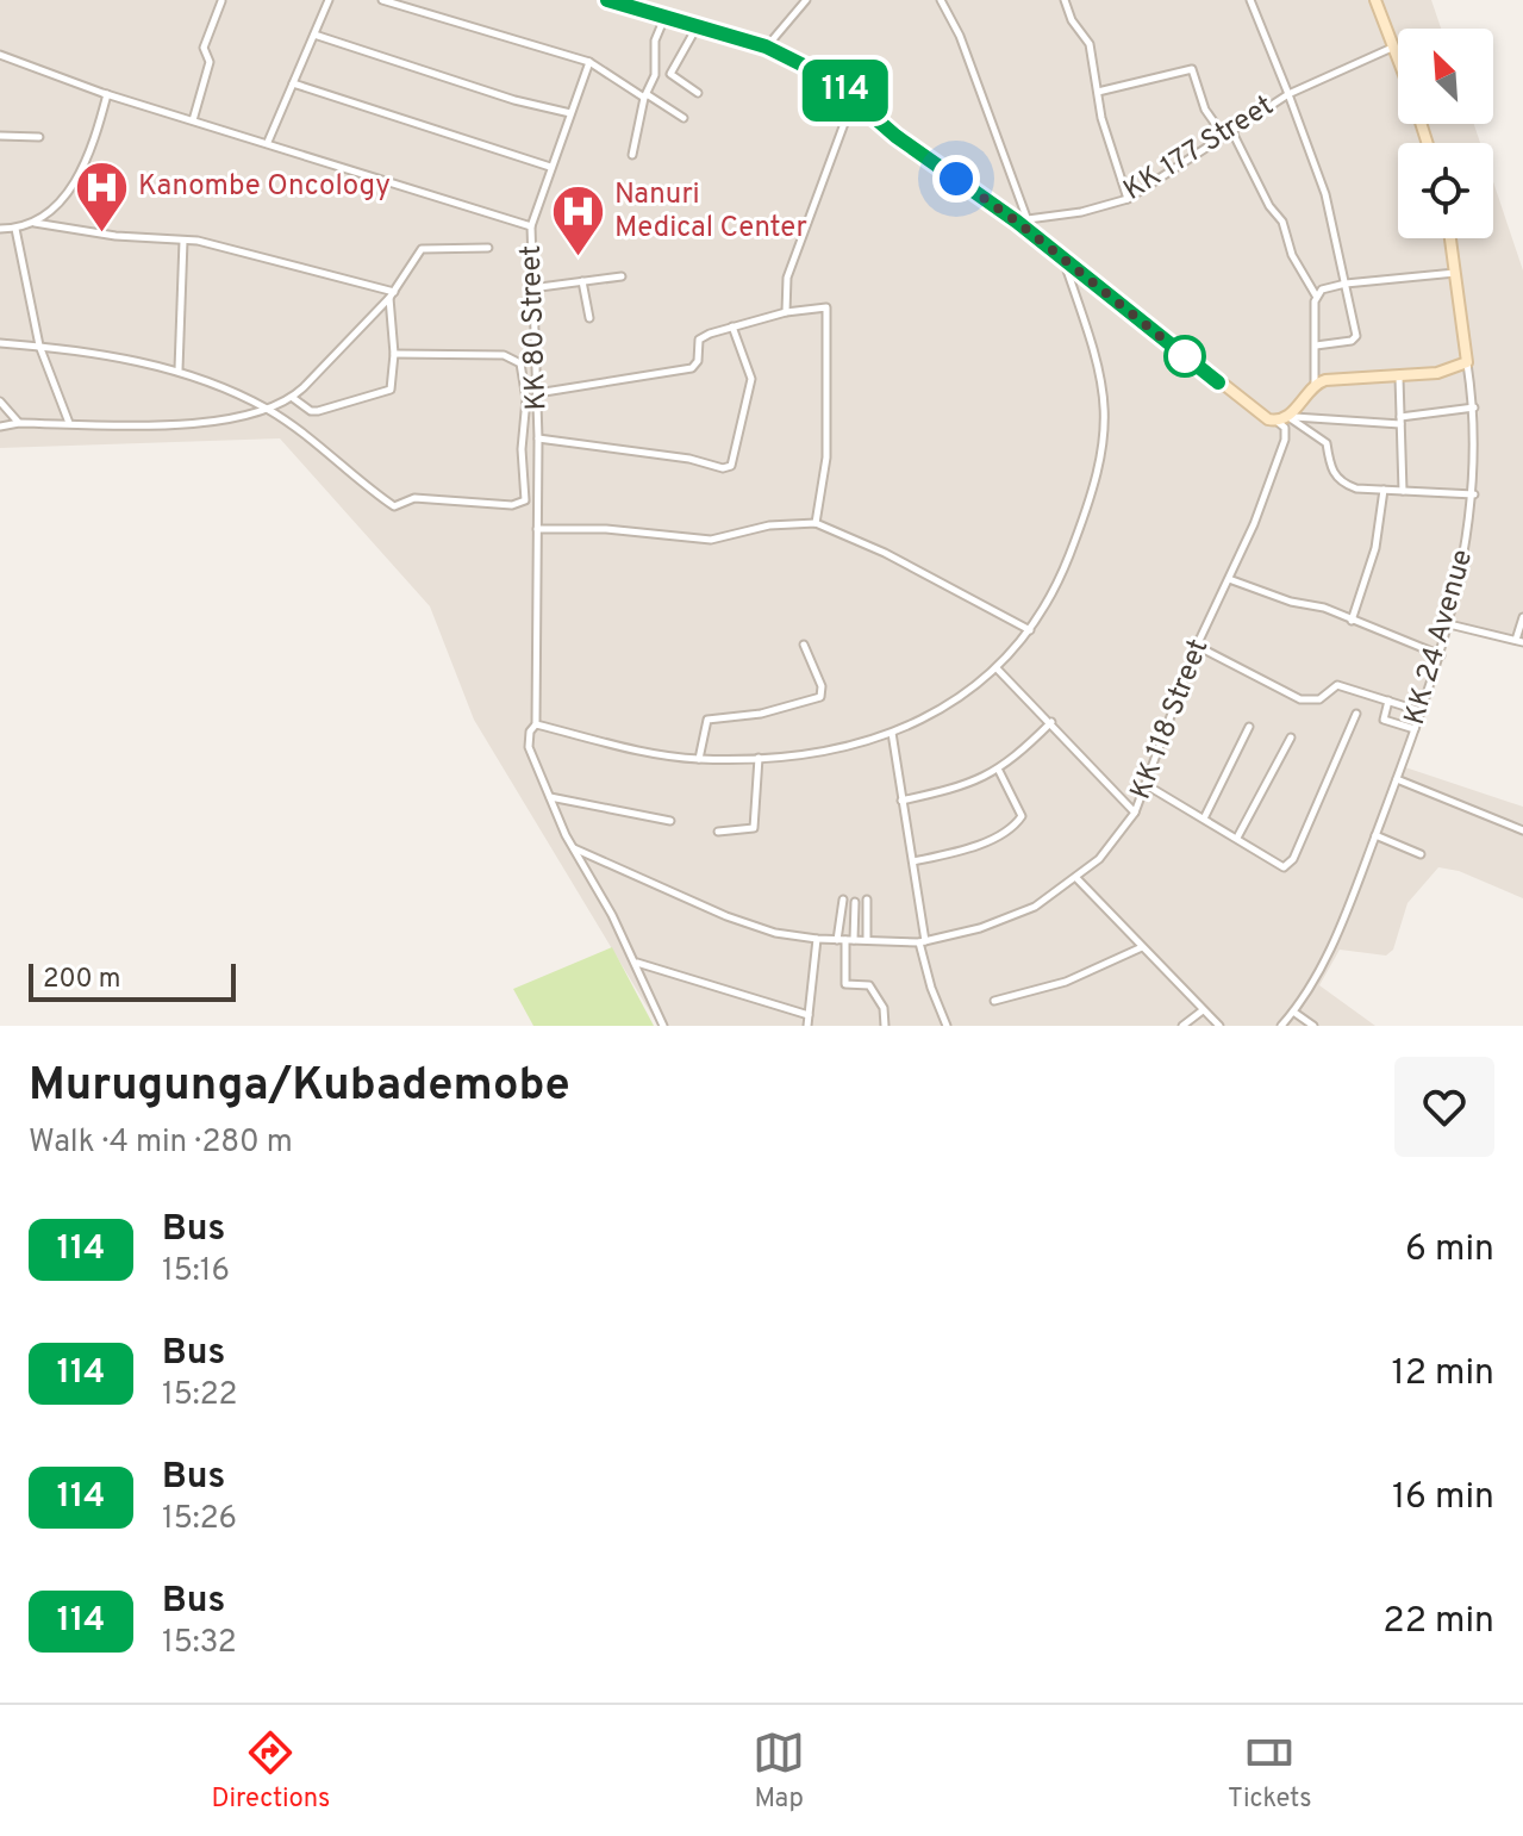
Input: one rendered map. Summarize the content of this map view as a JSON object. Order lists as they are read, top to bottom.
{
  "streets": {
    "street": [
      "KK 177 Street",
      "KK 80 Street",
      "KK 24 Avenue",
      "KK 118 Street"
    ]
  },
  "crossings": [
    ["KK 80 Street", "KK 118 Street"]
  ],
  "places": {
    "hospital": ["Kanombe Oncology", "Nanuri Medical Center"]
  },
  "lines": ["bus line 114"],
  "scale_bar": "200 m",
  "north": "top left",
  "page": {
    "on_map": "114",
    "scale": "200 m",
    "heading": ["Murugunga/Kubademobe", "Walk · 4 min · 280 m"],
    "list": [
      {
        "mark": "114",
        "name": "Bus",
        "note": "15:16",
        "value": "6 min"
      },
      {
        "mark": "114",
        "name": "Bus",
        "note": "15:22",
        "value": "12 min"
      },
      {
        "mark": "114",
        "name": "Bus",
        "note": "15:26",
        "value": "16 min"
      },
      {
        "mark": "114",
        "name": "Bus",
        "note": "15:32",
        "value": "22 min"
      }
    ],
    "tabs": ["Directions", "Map", "Tickets"]
  }
}
